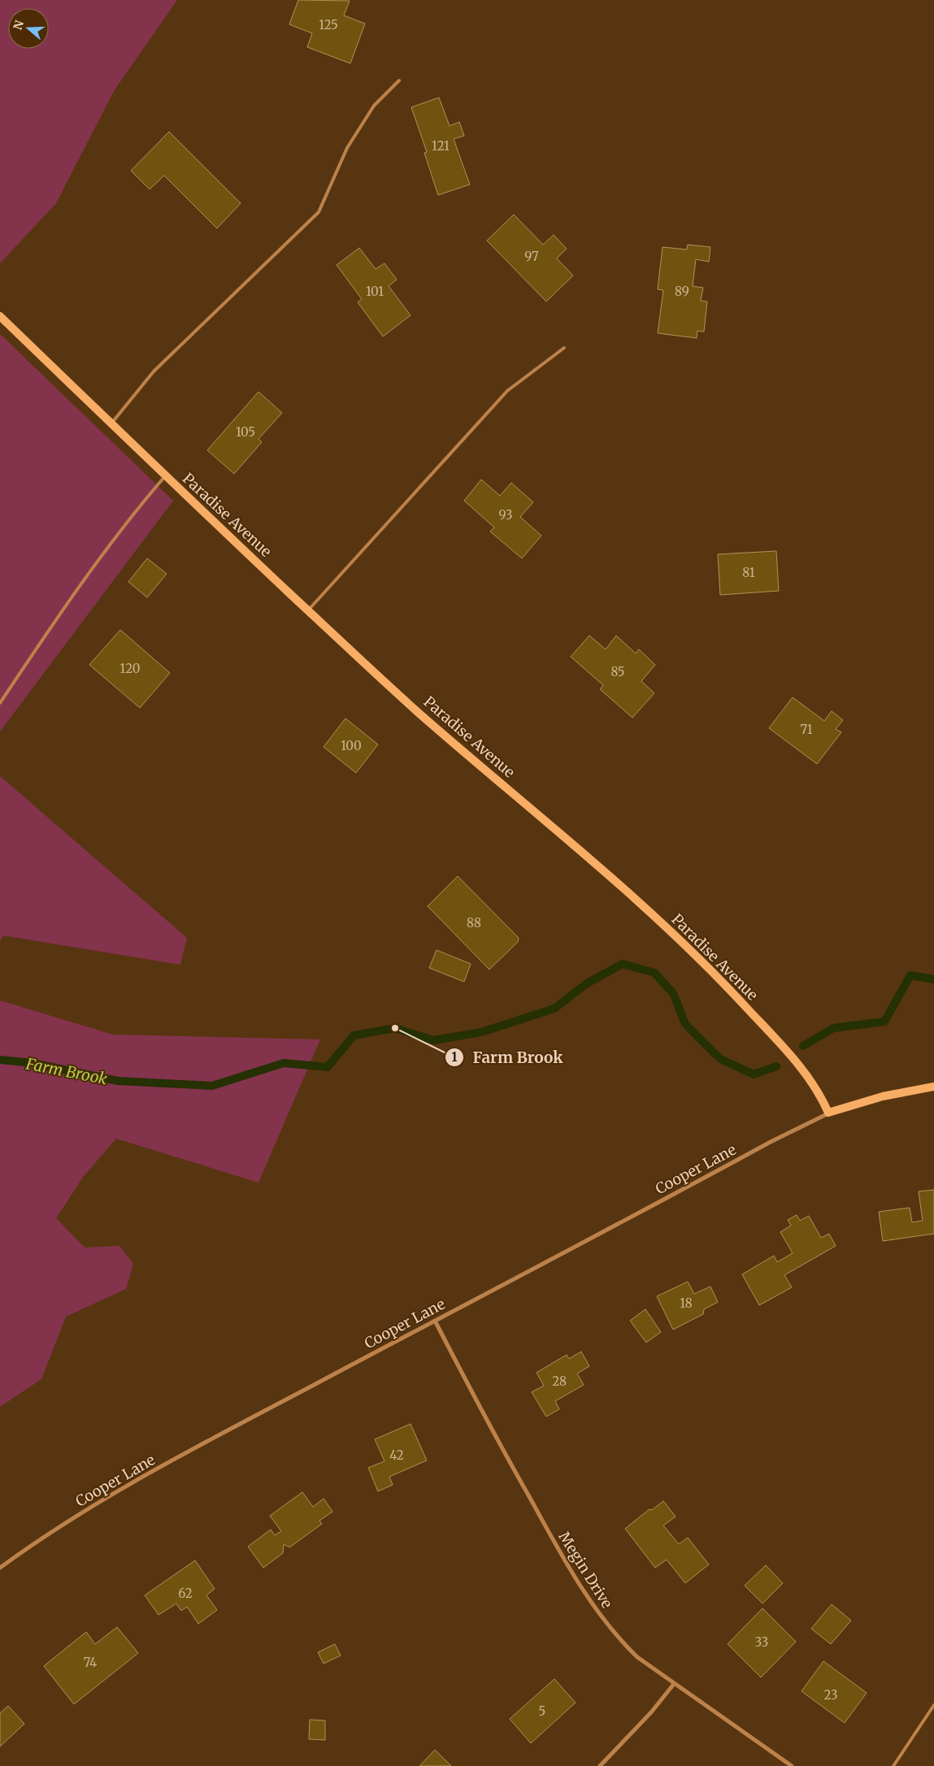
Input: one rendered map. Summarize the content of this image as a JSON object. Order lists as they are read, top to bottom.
{
  "streets": {
    "street": ["Paradise Avenue", "Cooper Lane", "Megin Drive"]
  },
  "crossings": [
    ["Paradise Avenue", "Cooper Lane"],
    ["Cooper Lane", "Megin Drive"]
  ],
  "water": ["Farm Brook"],
  "places": ["Farm Brook"],
  "house_numbers": [
    "125",
    "121",
    "97",
    "101",
    "89",
    "105",
    "93",
    "81",
    "120",
    "85",
    "71",
    "100",
    "88",
    "18",
    "28",
    "42",
    "62",
    "33",
    "74",
    "23",
    "5"
  ],
  "north": "left"
}
